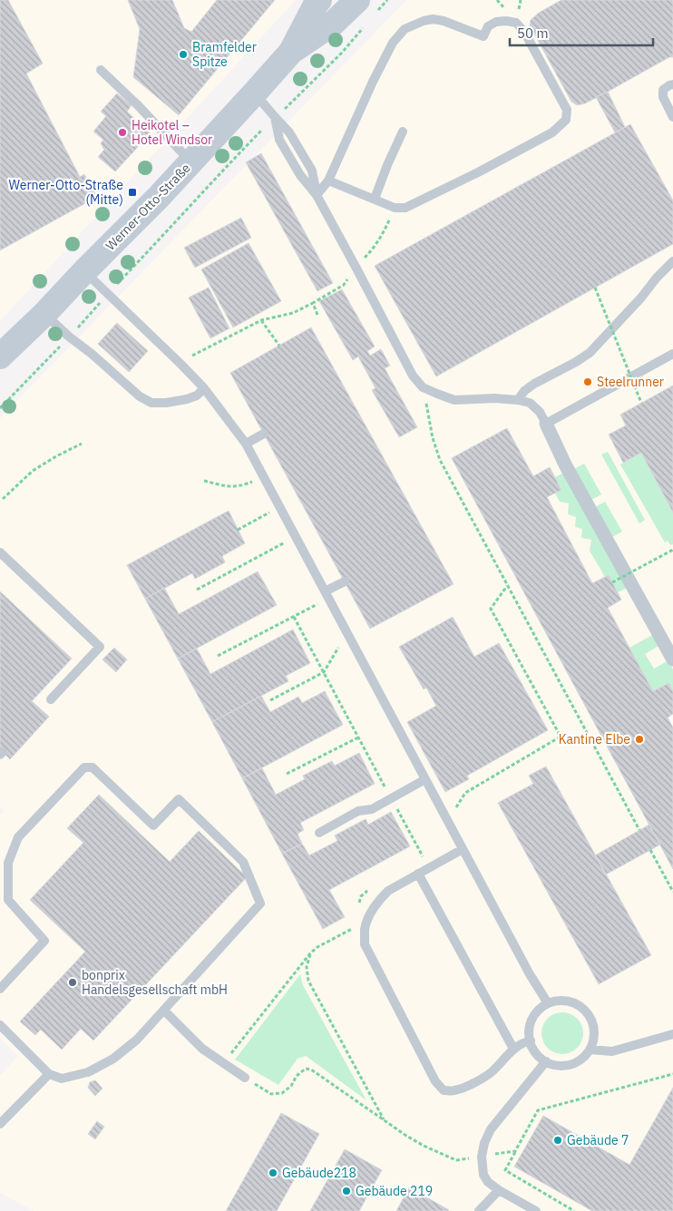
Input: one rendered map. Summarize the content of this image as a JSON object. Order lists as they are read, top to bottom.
{
  "streets": {
    "main road": ["Werner-Otto-Straße"]
  },
  "places": {
    "other": [
      "Bramfelder Spitze",
      "Heikotel – Hotel Windsor",
      "Steelrunner",
      "Kantine Elbe",
      "bonprix Handelsgesellschaft mbH",
      "Gebäude 7",
      "Gebäude218",
      "Gebäude 219"
    ],
    "transit": ["Werner-Otto-Straße (Mitte)"]
  },
  "scale_bar": "50 m"
}
